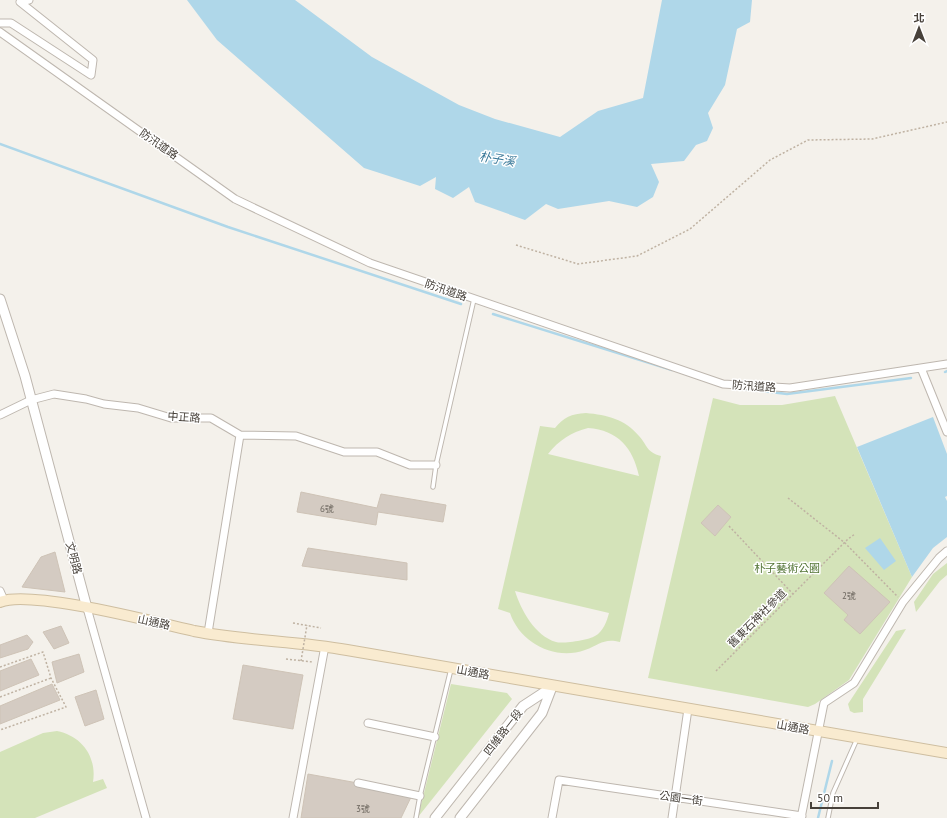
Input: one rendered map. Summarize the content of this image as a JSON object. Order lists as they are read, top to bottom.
{
  "streets": {
    "main road": ["山通路"],
    "street": [
      "防汛道路",
      "中正路",
      "文明路",
      "四維路一段",
      "公園一街"
    ],
    "path": ["舊東石神社參道"]
  },
  "crossings": [
    ["中正路", "文明路"],
    ["文明路", "山通路"],
    ["山通路", "四維路一段"]
  ],
  "water": ["朴子溪"],
  "parks": ["朴子藝術公園"],
  "house_numbers": ["6號", "2號", "3號"],
  "scale_bar": "50 m",
  "north": "top"
}
